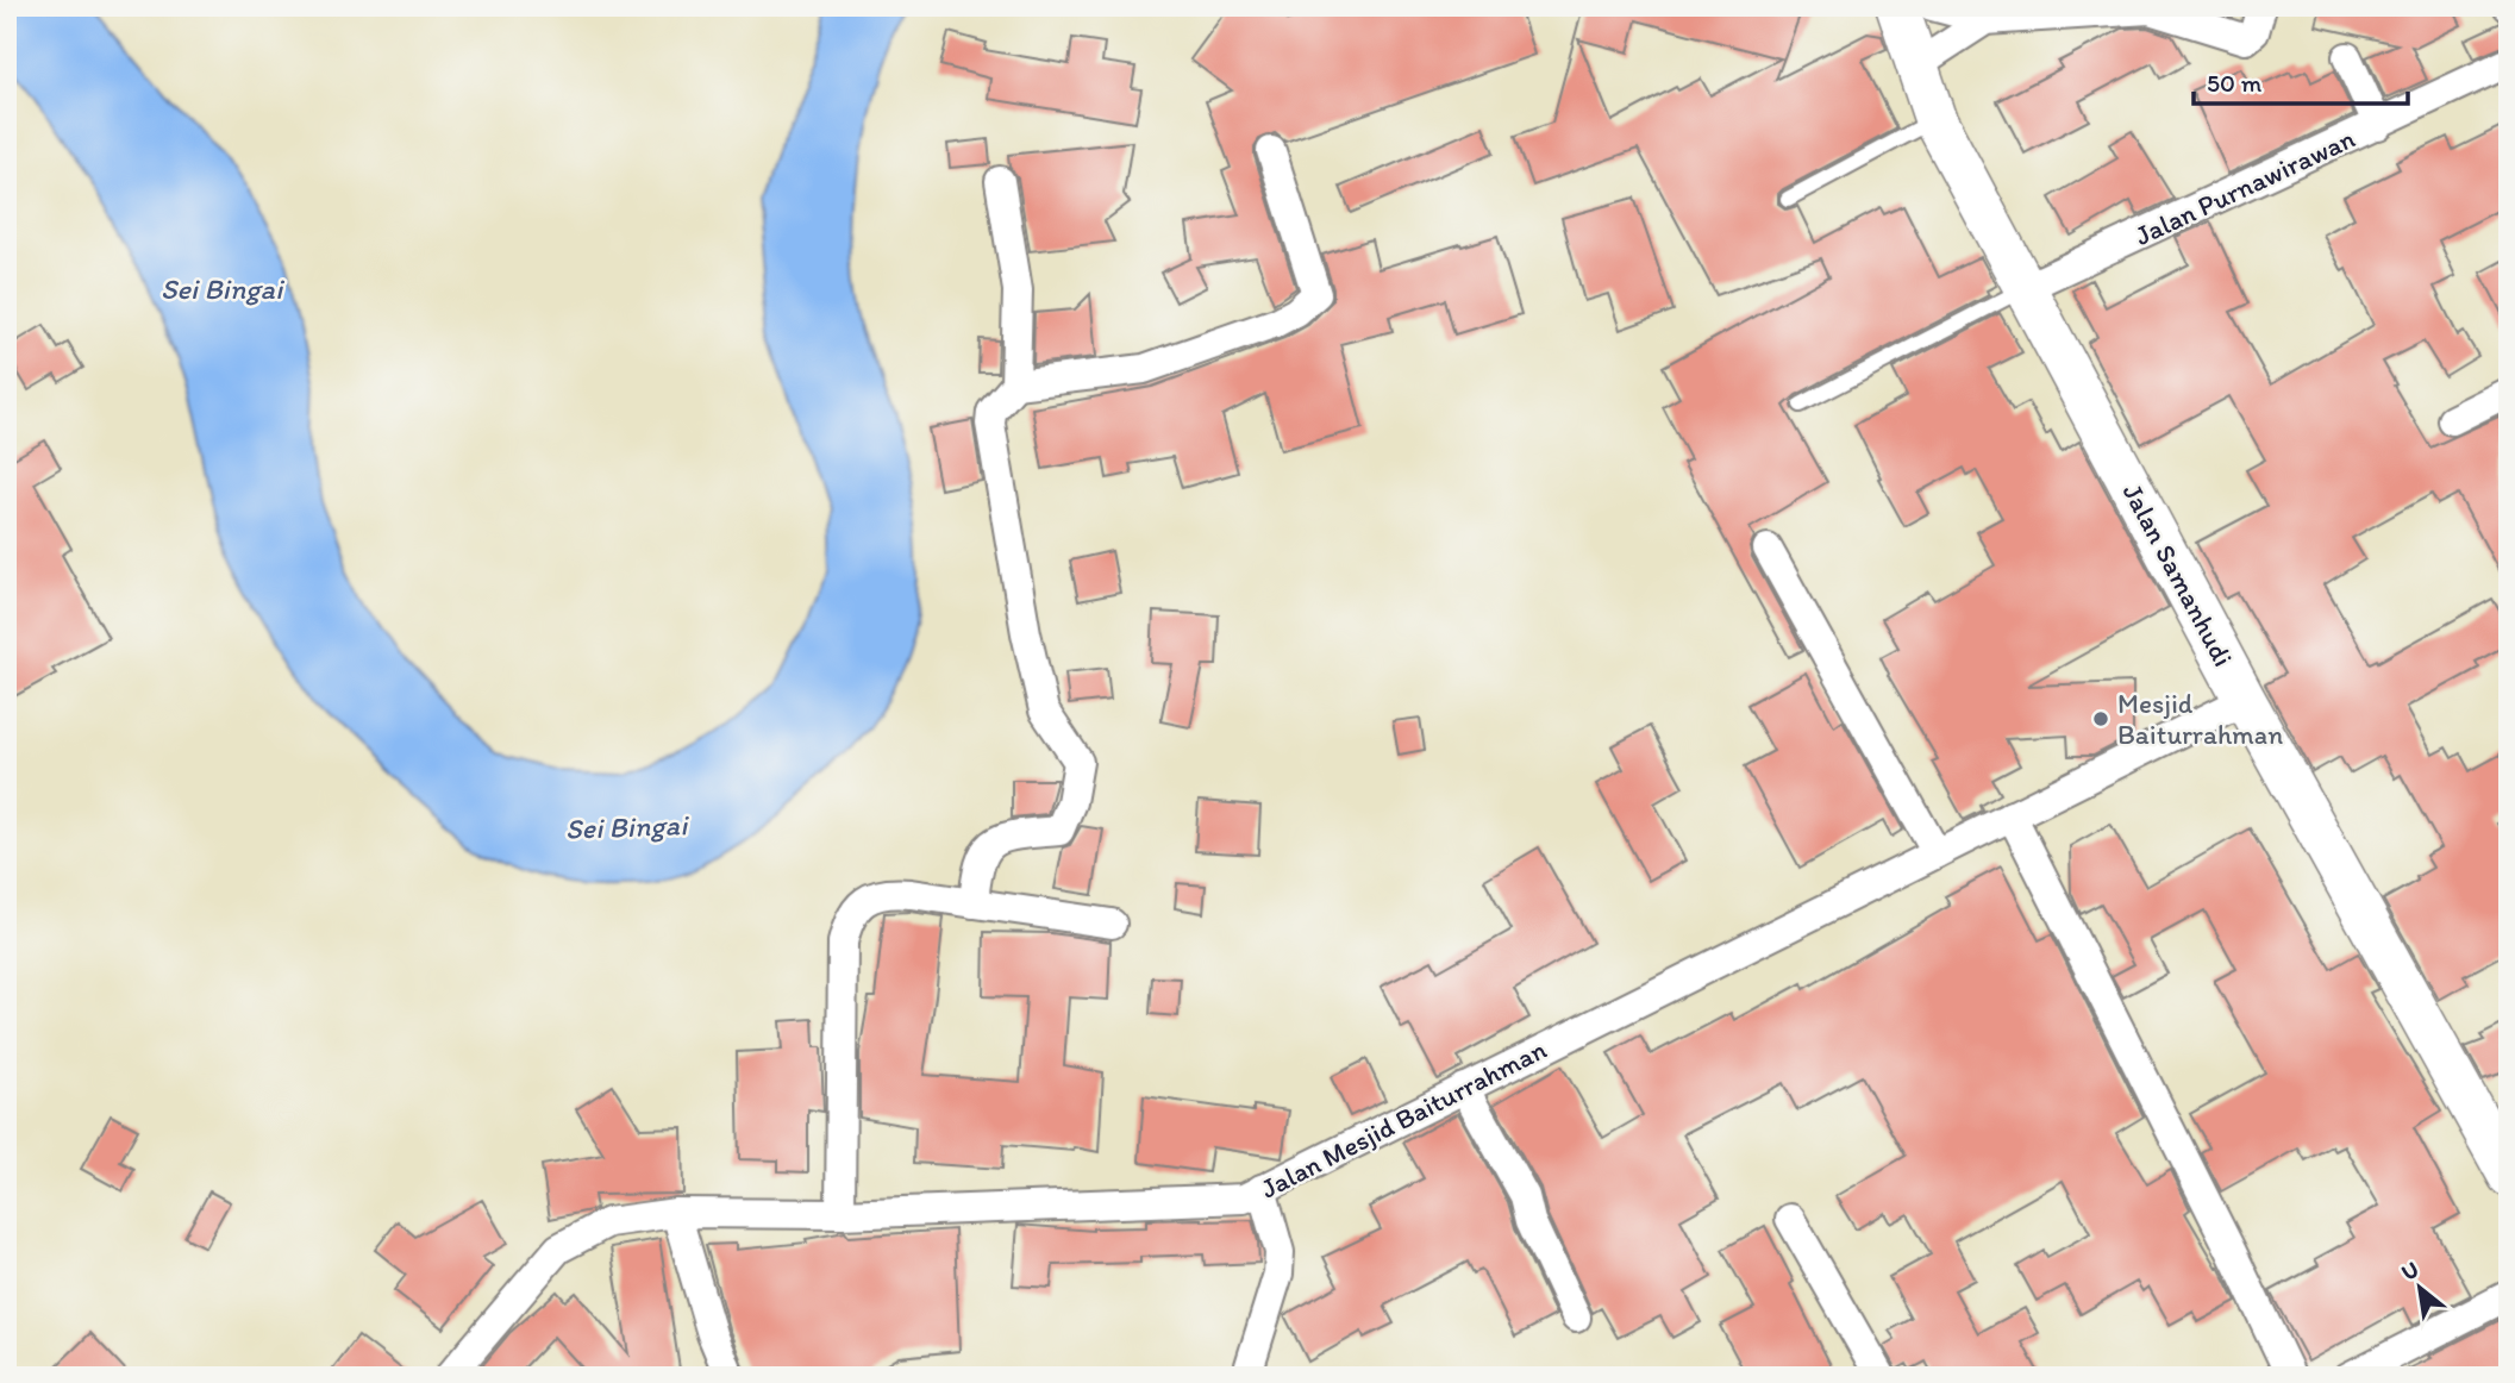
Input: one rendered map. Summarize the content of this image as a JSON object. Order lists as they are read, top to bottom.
{
  "streets": {
    "street": ["Jalan Purnawirawan", "Jalan Samanhudi", "Jalan Mesjid Baiturrahman"]
  },
  "crossings": [
    ["Jalan Purnawirawan", "Jalan Samanhudi"],
    ["Jalan Samanhudi", "Jalan Mesjid Baiturrahman"]
  ],
  "water": ["Sei Bingai"],
  "places": ["Mesjid Baiturrahman"],
  "scale_bar": "50 m",
  "north": "top left"
}
